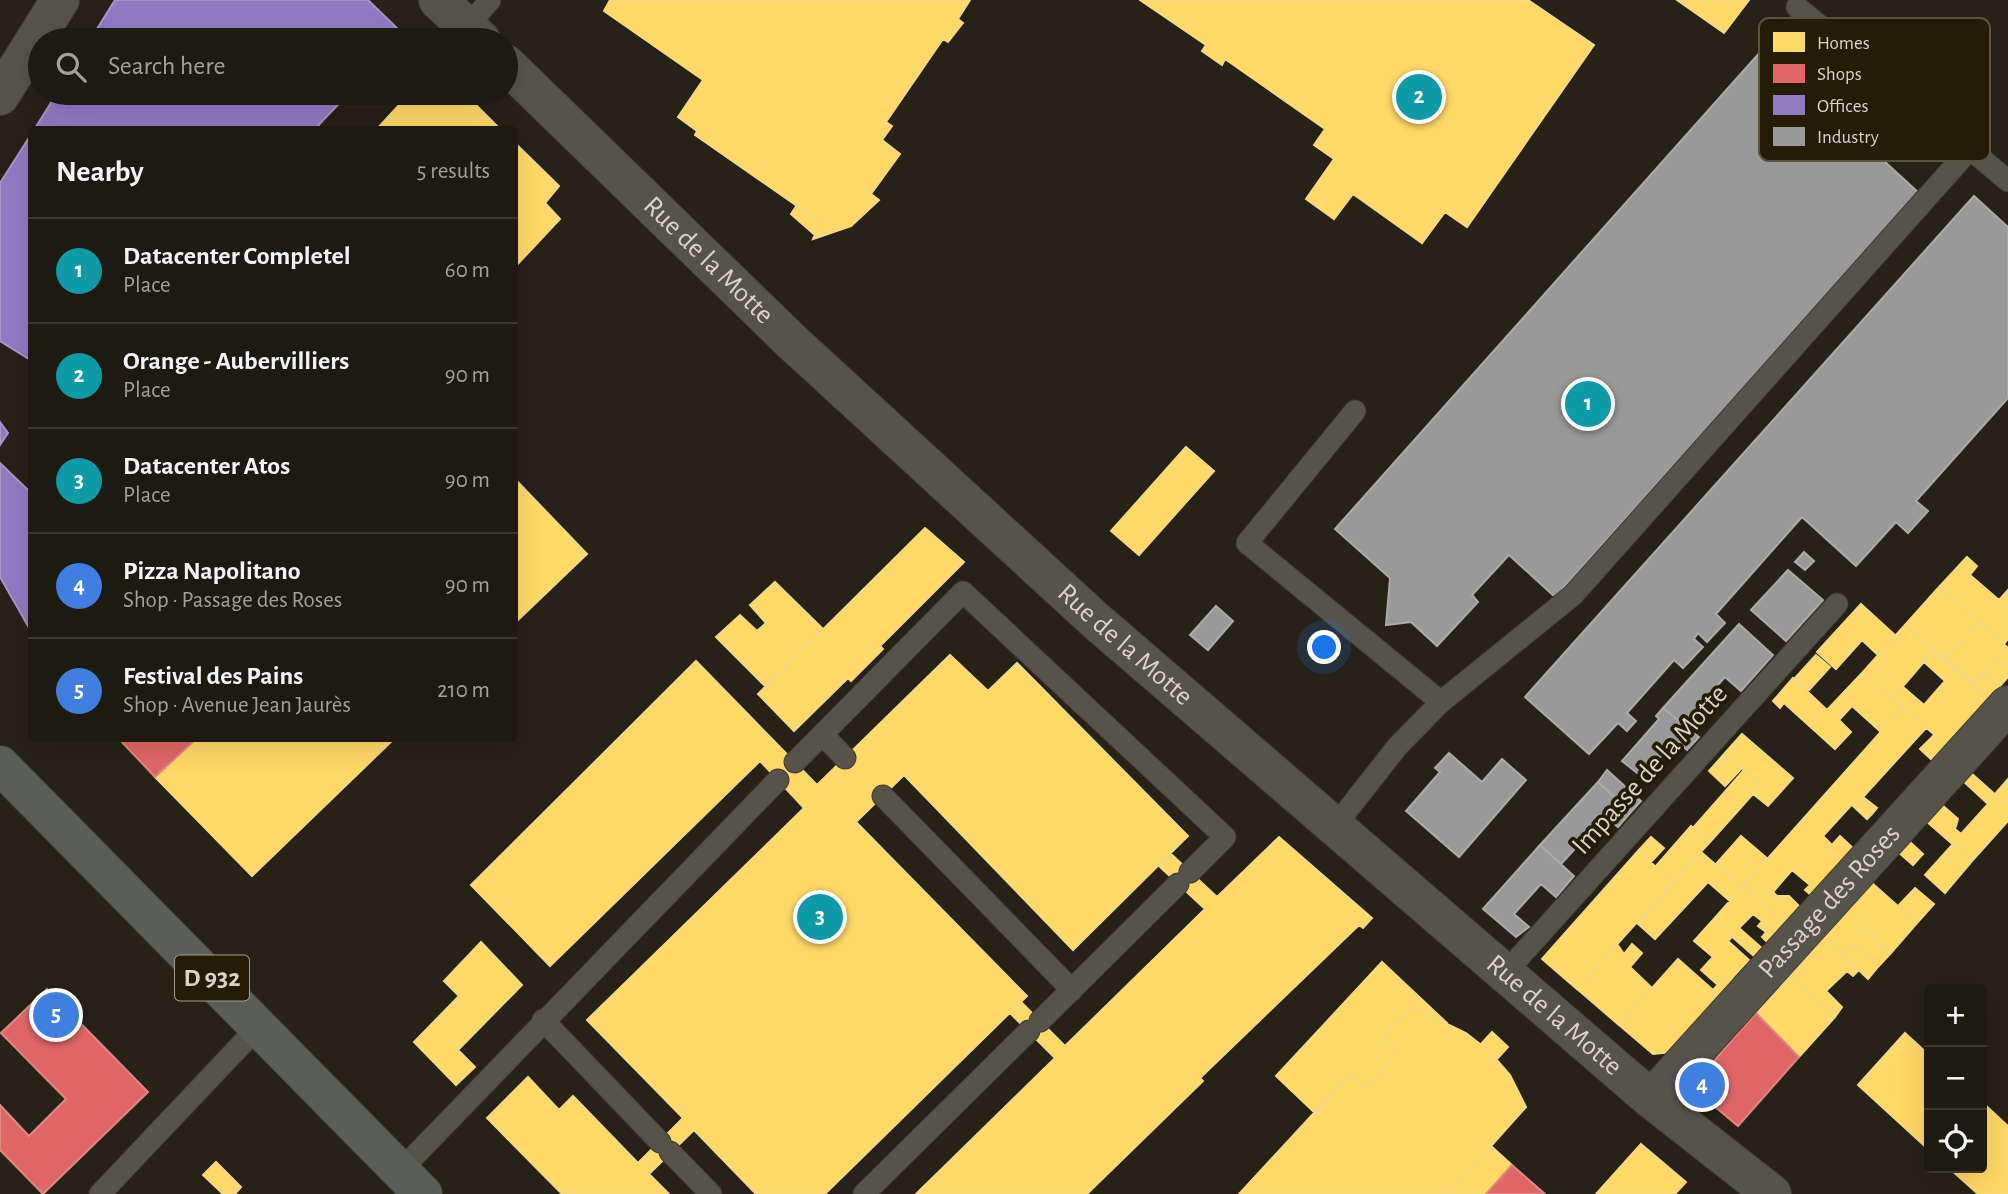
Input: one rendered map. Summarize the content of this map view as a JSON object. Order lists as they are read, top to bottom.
{
  "streets": {
    "main road": ["D 932"],
    "street": ["Rue de la Motte", "Passage des Roses"],
    "lane": ["Impasse de la Motte"]
  },
  "crossings": [
    ["Rue de la Motte", "Impasse de la Motte"],
    ["Rue de la Motte", "Passage des Roses"]
  ],
  "legend": [
    "Homes",
    "Shops",
    "Offices",
    "Industry"
  ],
  "page": {
    "search": "Search here",
    "pins": [
      "2",
      "1",
      "3",
      "5",
      "4"
    ],
    "heading": ["Nearby", "5 results"],
    "list": [
      {
        "mark": "1",
        "name": "Datacenter Completel",
        "note": "Place",
        "value": "60 m"
      },
      {
        "mark": "2",
        "name": "Orange - Aubervilliers",
        "note": "Place",
        "value": "90 m"
      },
      {
        "mark": "3",
        "name": "Datacenter Atos",
        "note": "Place",
        "value": "90 m"
      },
      {
        "mark": "4",
        "name": "Pizza Napolitano",
        "note": "Shop · Passage des Roses",
        "value": "90 m"
      },
      {
        "mark": "5",
        "name": "Festival des Pains",
        "note": "Shop · Avenue Jean Jaurès",
        "value": "210 m"
      }
    ],
    "map_buttons": ["+", "−"]
  }
}
